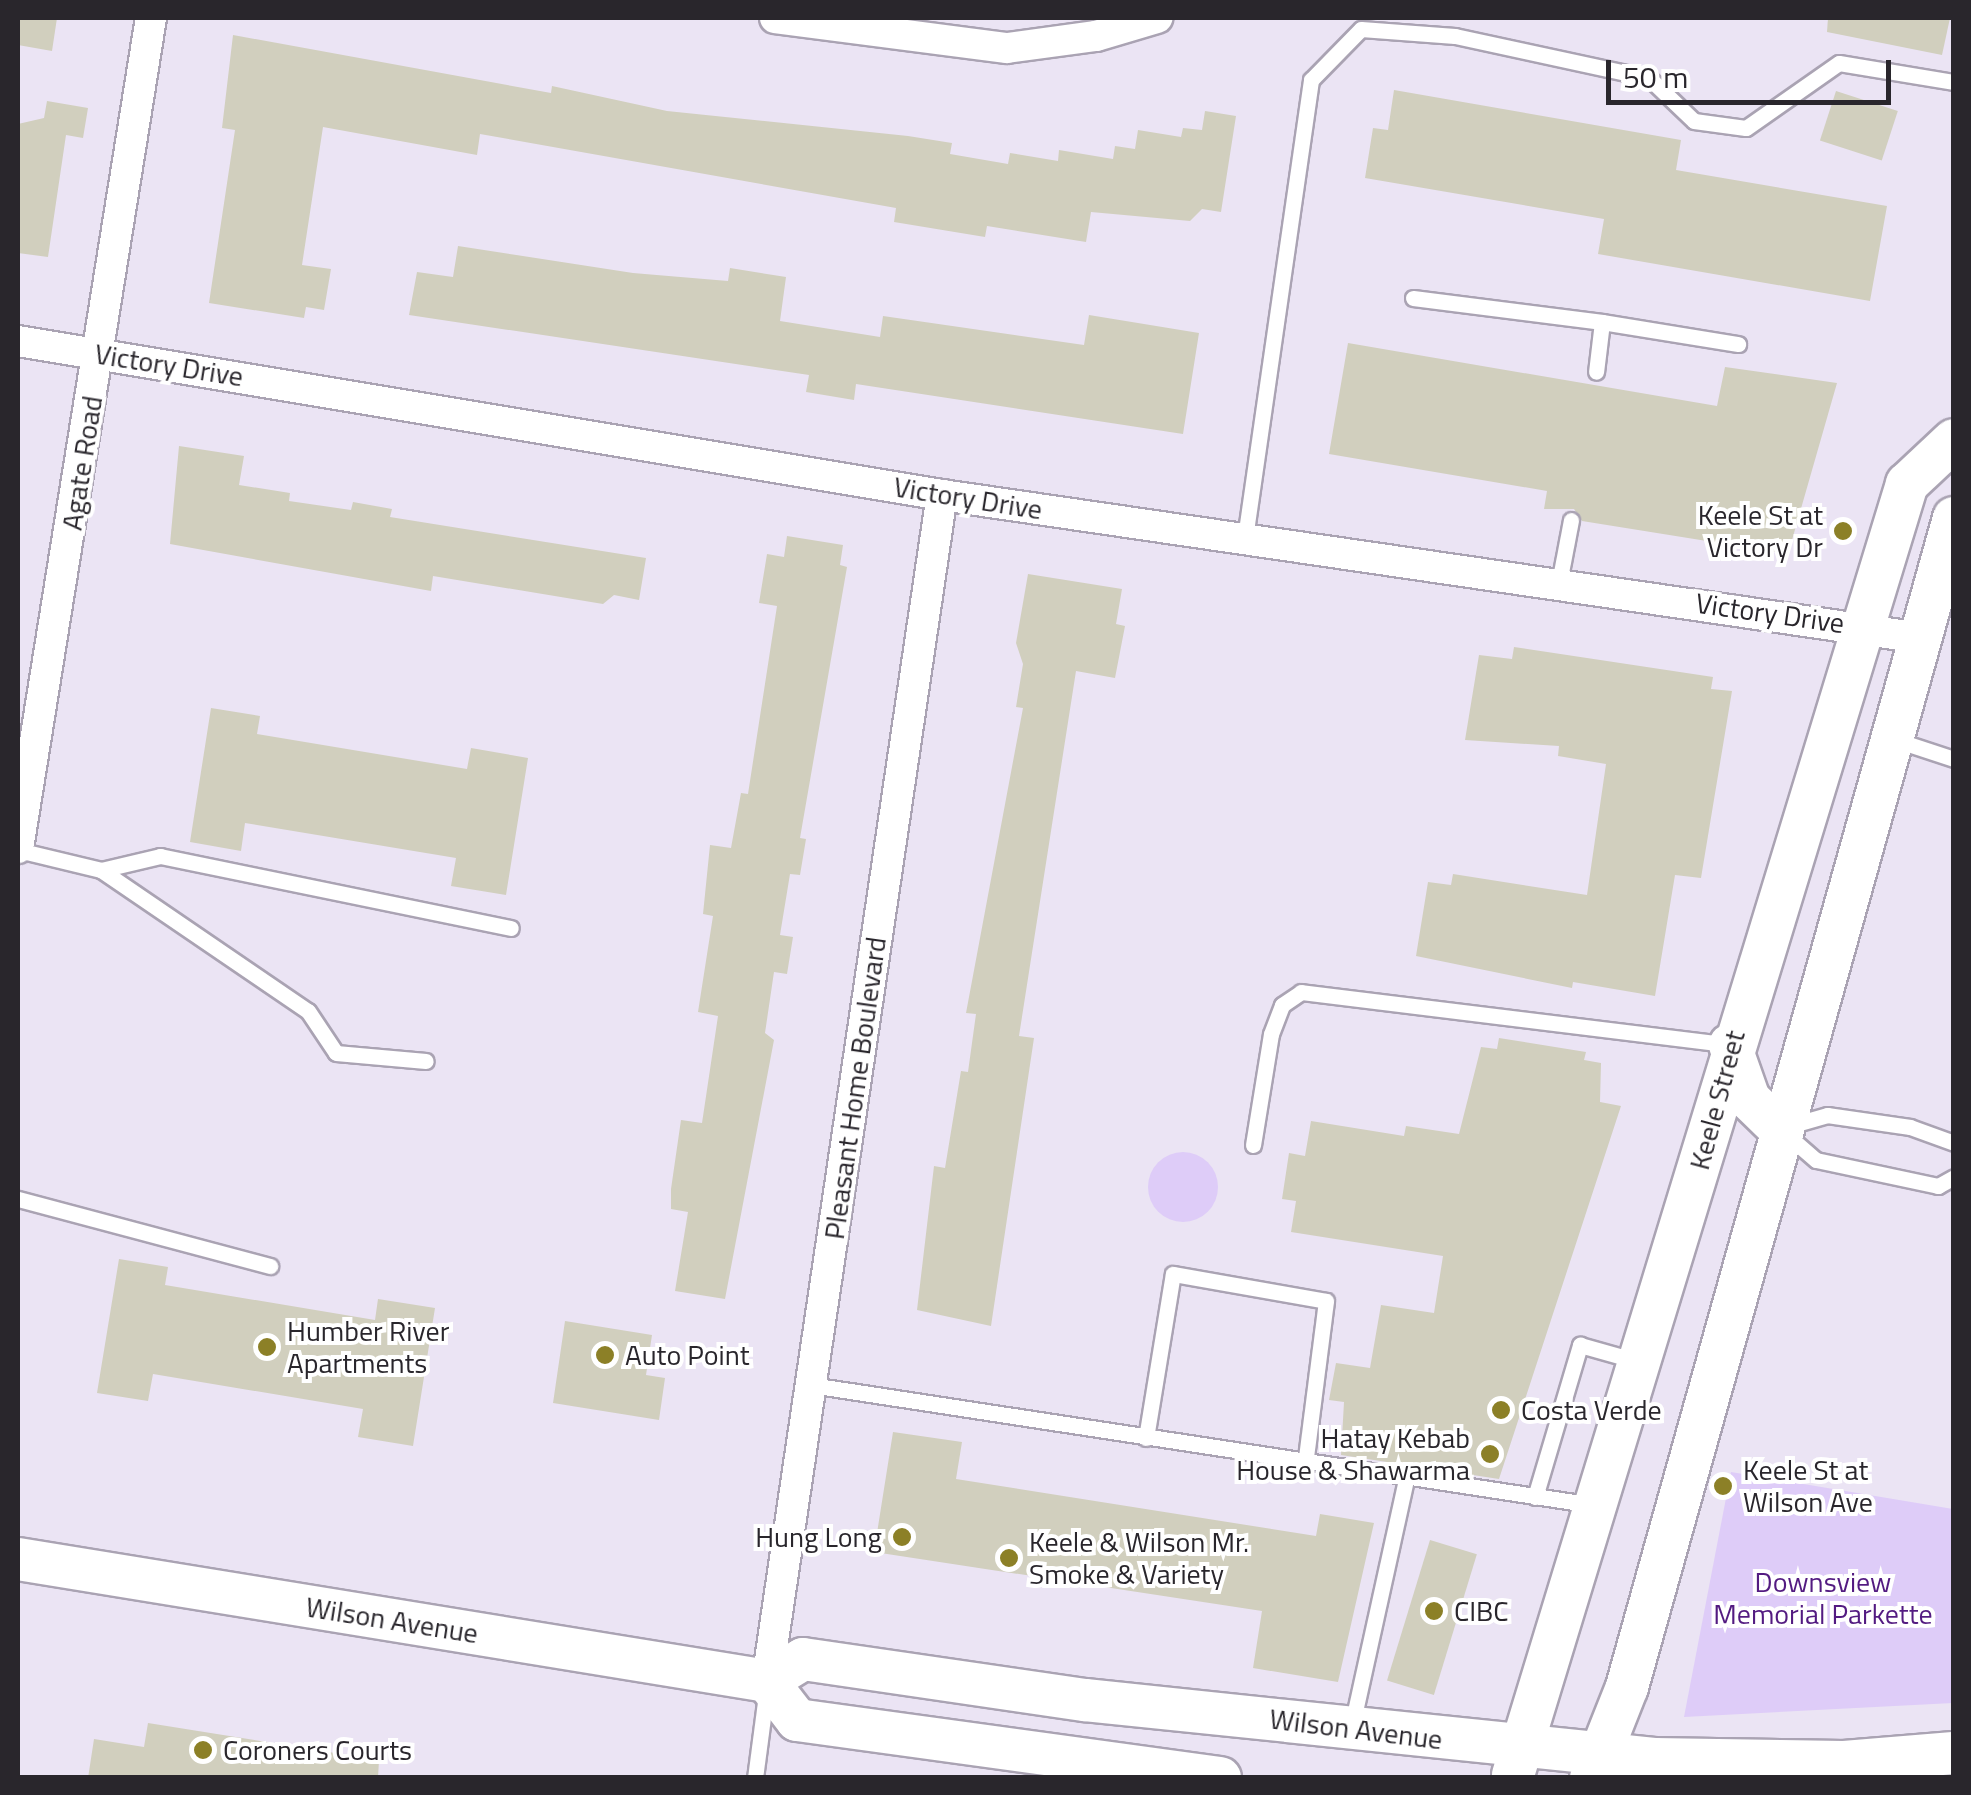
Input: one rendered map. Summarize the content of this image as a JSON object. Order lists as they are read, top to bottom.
{
  "streets": {
    "main road": ["Keele Street", "Wilson Avenue"],
    "street": ["Victory Drive", "Agate Road", "Pleasant Home Boulevard"]
  },
  "crossings": [
    ["Victory Drive", "Agate Road"],
    ["Victory Drive", "Pleasant Home Boulevard"],
    ["Victory Drive", "Keele Street"],
    ["Pleasant Home Boulevard", "Wilson Avenue"],
    ["Keele Street", "Wilson Avenue"]
  ],
  "parks": ["Downsview Memorial Parkette"],
  "places": [
    "Keele St at Victory Dr",
    "Humber River Apartments",
    "Auto Point",
    "Costa Verde",
    "Hatay Kebab House & Shawarma",
    "Keele St at Wilson Ave",
    "Hung Long",
    "Keele & Wilson Mr. Smoke & Variety",
    "CIBC",
    "Coroners Courts"
  ],
  "scale_bar": "50 m"
}
